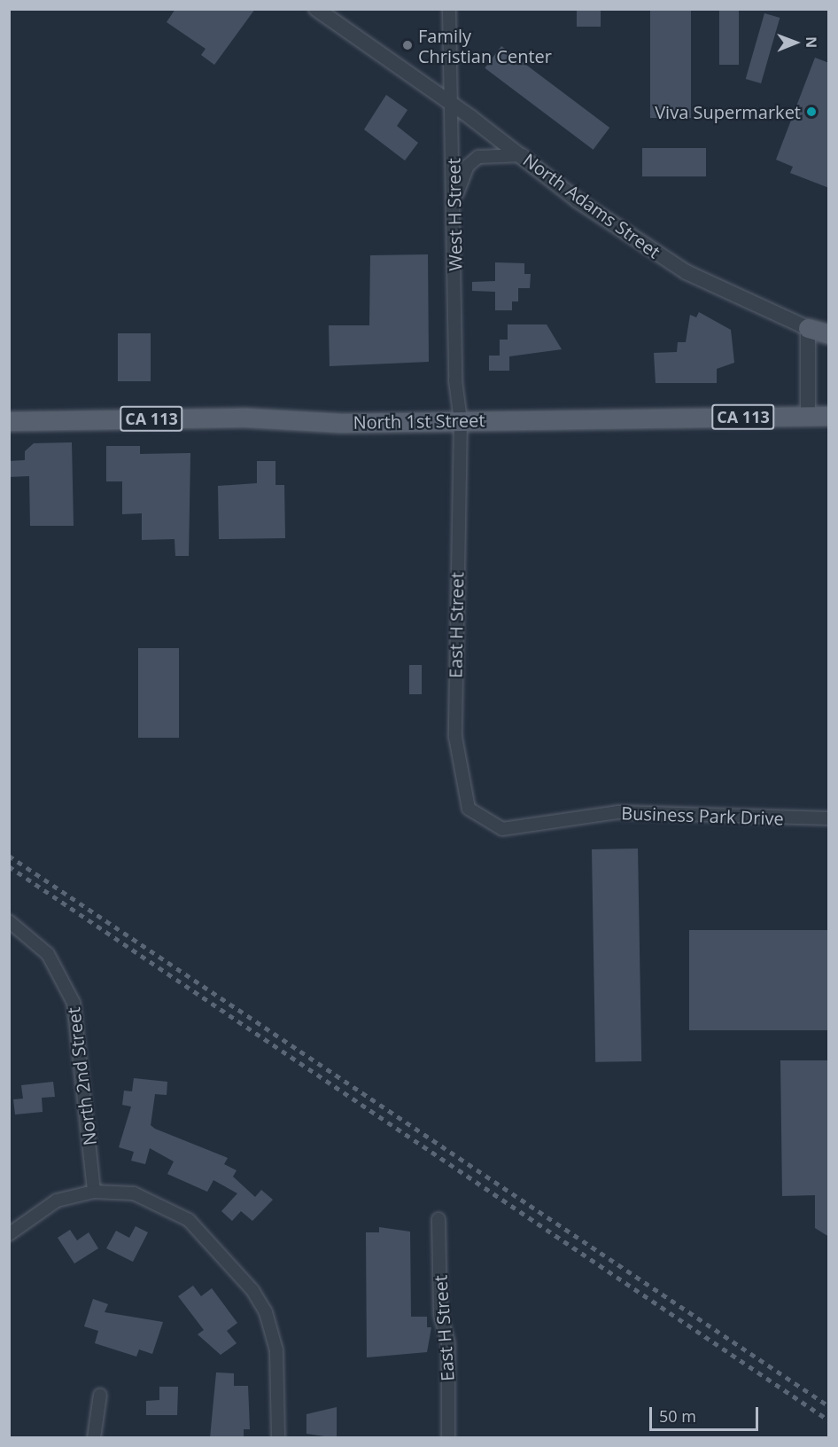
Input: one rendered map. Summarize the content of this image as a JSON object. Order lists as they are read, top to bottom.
{
  "streets": {
    "main road": ["CA 113", "North 1st Street"],
    "street": [
      "North Adams Street",
      "West H Street",
      "East H Street",
      "Business Park Drive",
      "North 2nd Street"
    ]
  },
  "crossings": [
    ["North Adams Street", "West H Street"],
    ["West H Street", "North 1st Street"],
    ["West H Street", "East H Street"],
    ["North 1st Street", "East H Street"],
    ["East H Street", "Business Park Drive"]
  ],
  "places": ["Family Christian Center", "Viva Supermarket"],
  "scale_bar": "50 m",
  "north": "right"
}
